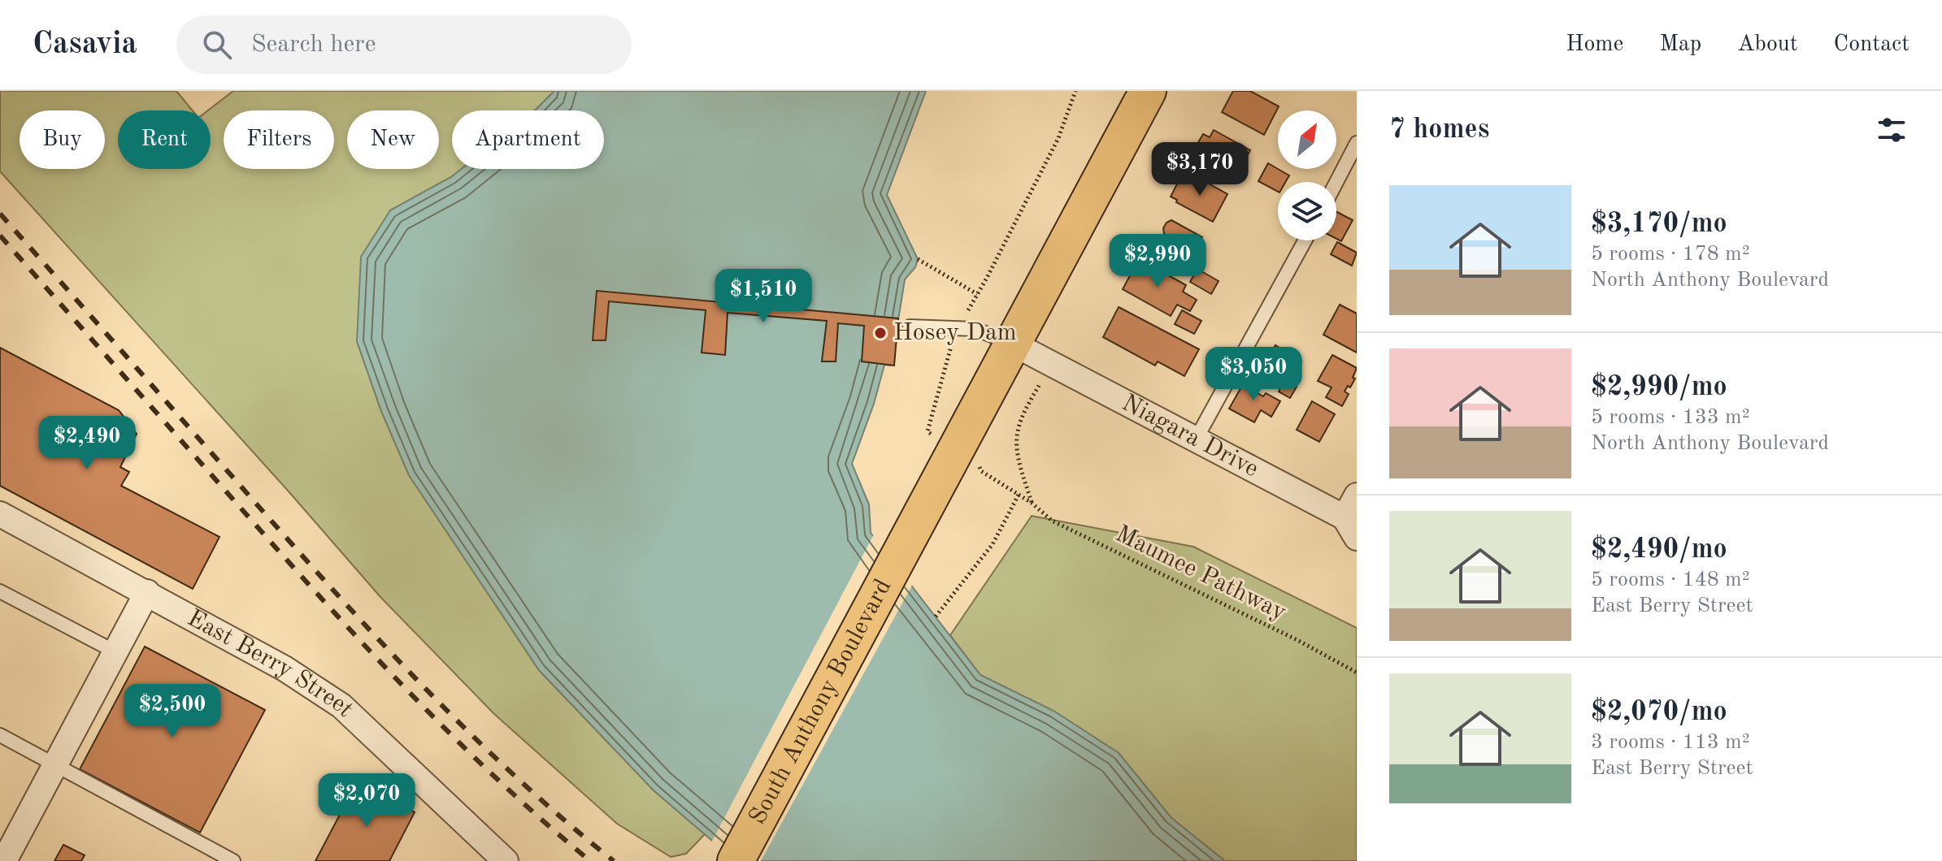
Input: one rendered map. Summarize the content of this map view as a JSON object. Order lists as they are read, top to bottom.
{
  "streets": {
    "main road": ["South Anthony Boulevard"],
    "street": ["Niagara Drive", "East Berry Street"],
    "path": ["Maumee Pathway"]
  },
  "crossings": [
    ["Niagara Drive", "South Anthony Boulevard"]
  ],
  "places": ["Hosey Dam"],
  "north": "top right",
  "page": {
    "header": "Casavia",
    "search": "Search here",
    "nav": [
      "Home",
      "Map",
      "About",
      "Contact"
    ],
    "heading": "7 homes",
    "chip": [
      "Buy",
      "Rent",
      "Filters",
      "New",
      "Apartment"
    ],
    "price": [
      "$3,170",
      "$2,990",
      "$1,510",
      "$3,050",
      "$2,490",
      "$2,500",
      "$2,070"
    ],
    "list": [
      {
        "name": "$3,170/mo",
        "note": "5 rooms · 178 m² · North Anthony Boulevard"
      },
      {
        "name": "$2,990/mo",
        "note": "5 rooms · 133 m² · North Anthony Boulevard"
      },
      {
        "name": "$2,490/mo",
        "note": "5 rooms · 148 m² · East Berry Street"
      },
      {
        "name": "$2,070/mo",
        "note": "3 rooms · 113 m² · East Berry Street"
      }
    ]
  }
}
